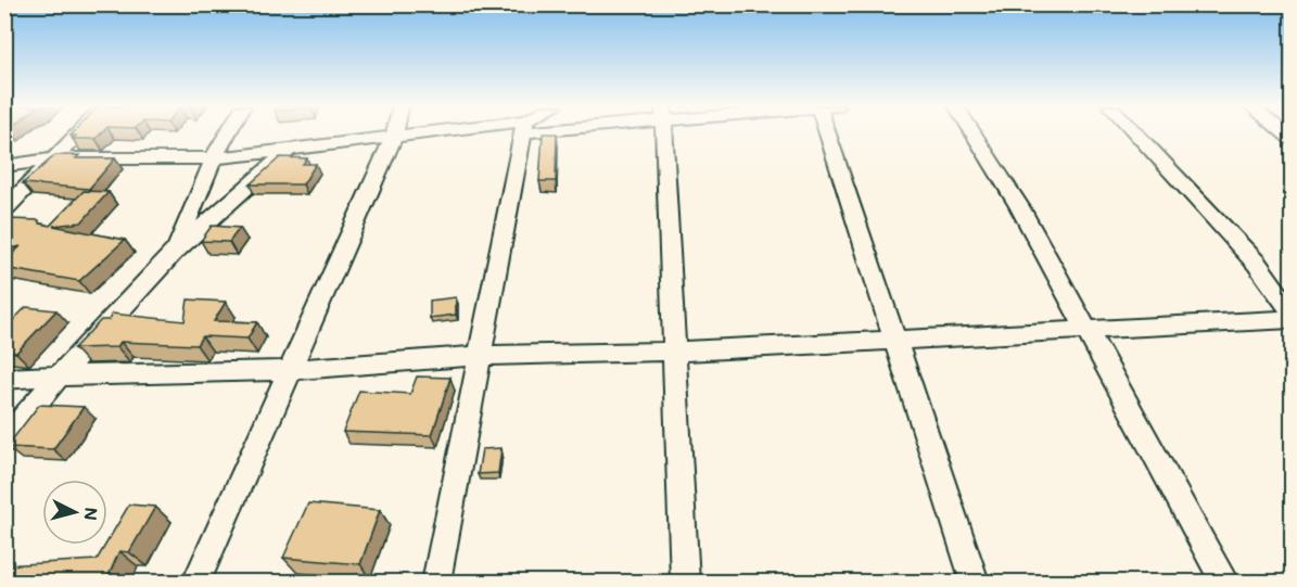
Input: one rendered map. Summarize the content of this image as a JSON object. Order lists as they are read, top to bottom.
{
  "north": "right"
}
